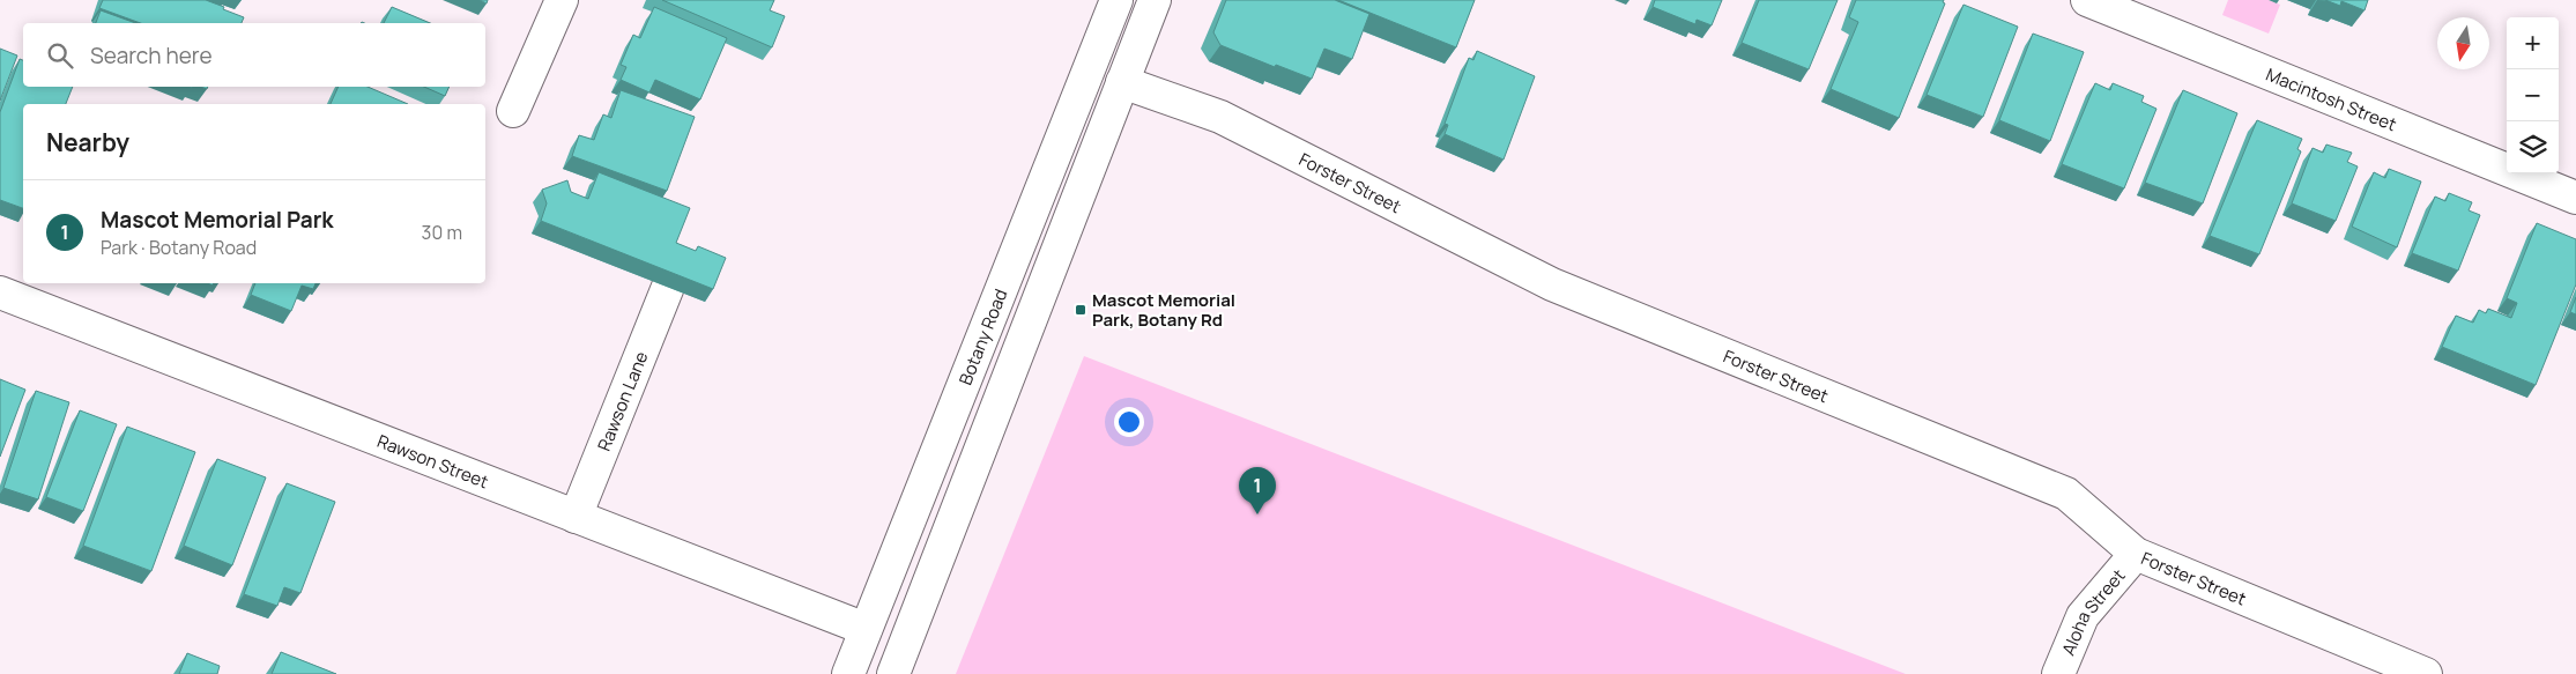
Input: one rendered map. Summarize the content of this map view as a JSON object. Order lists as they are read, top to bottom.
{
  "streets": {
    "street": [
      "Macintosh Street",
      "Forster Street",
      "Botany Road",
      "Rawson Lane",
      "Rawson Street",
      "Aloha Street"
    ]
  },
  "crossings": [
    ["Forster Street", "Aloha Street"],
    ["Botany Road", "Rawson Street"],
    ["Rawson Lane", "Rawson Street"]
  ],
  "places": {
    "transit": ["Mascot Memorial Park, Botany Rd"]
  },
  "north": "bottom",
  "page": {
    "map_buttons": ["+", "−"],
    "search": "Search here",
    "heading": "Nearby",
    "list": [
      {
        "mark": "1",
        "name": "Mascot Memorial Park",
        "note": "Park · Botany Road",
        "value": "30 m"
      }
    ],
    "pins": "1"
  }
}
